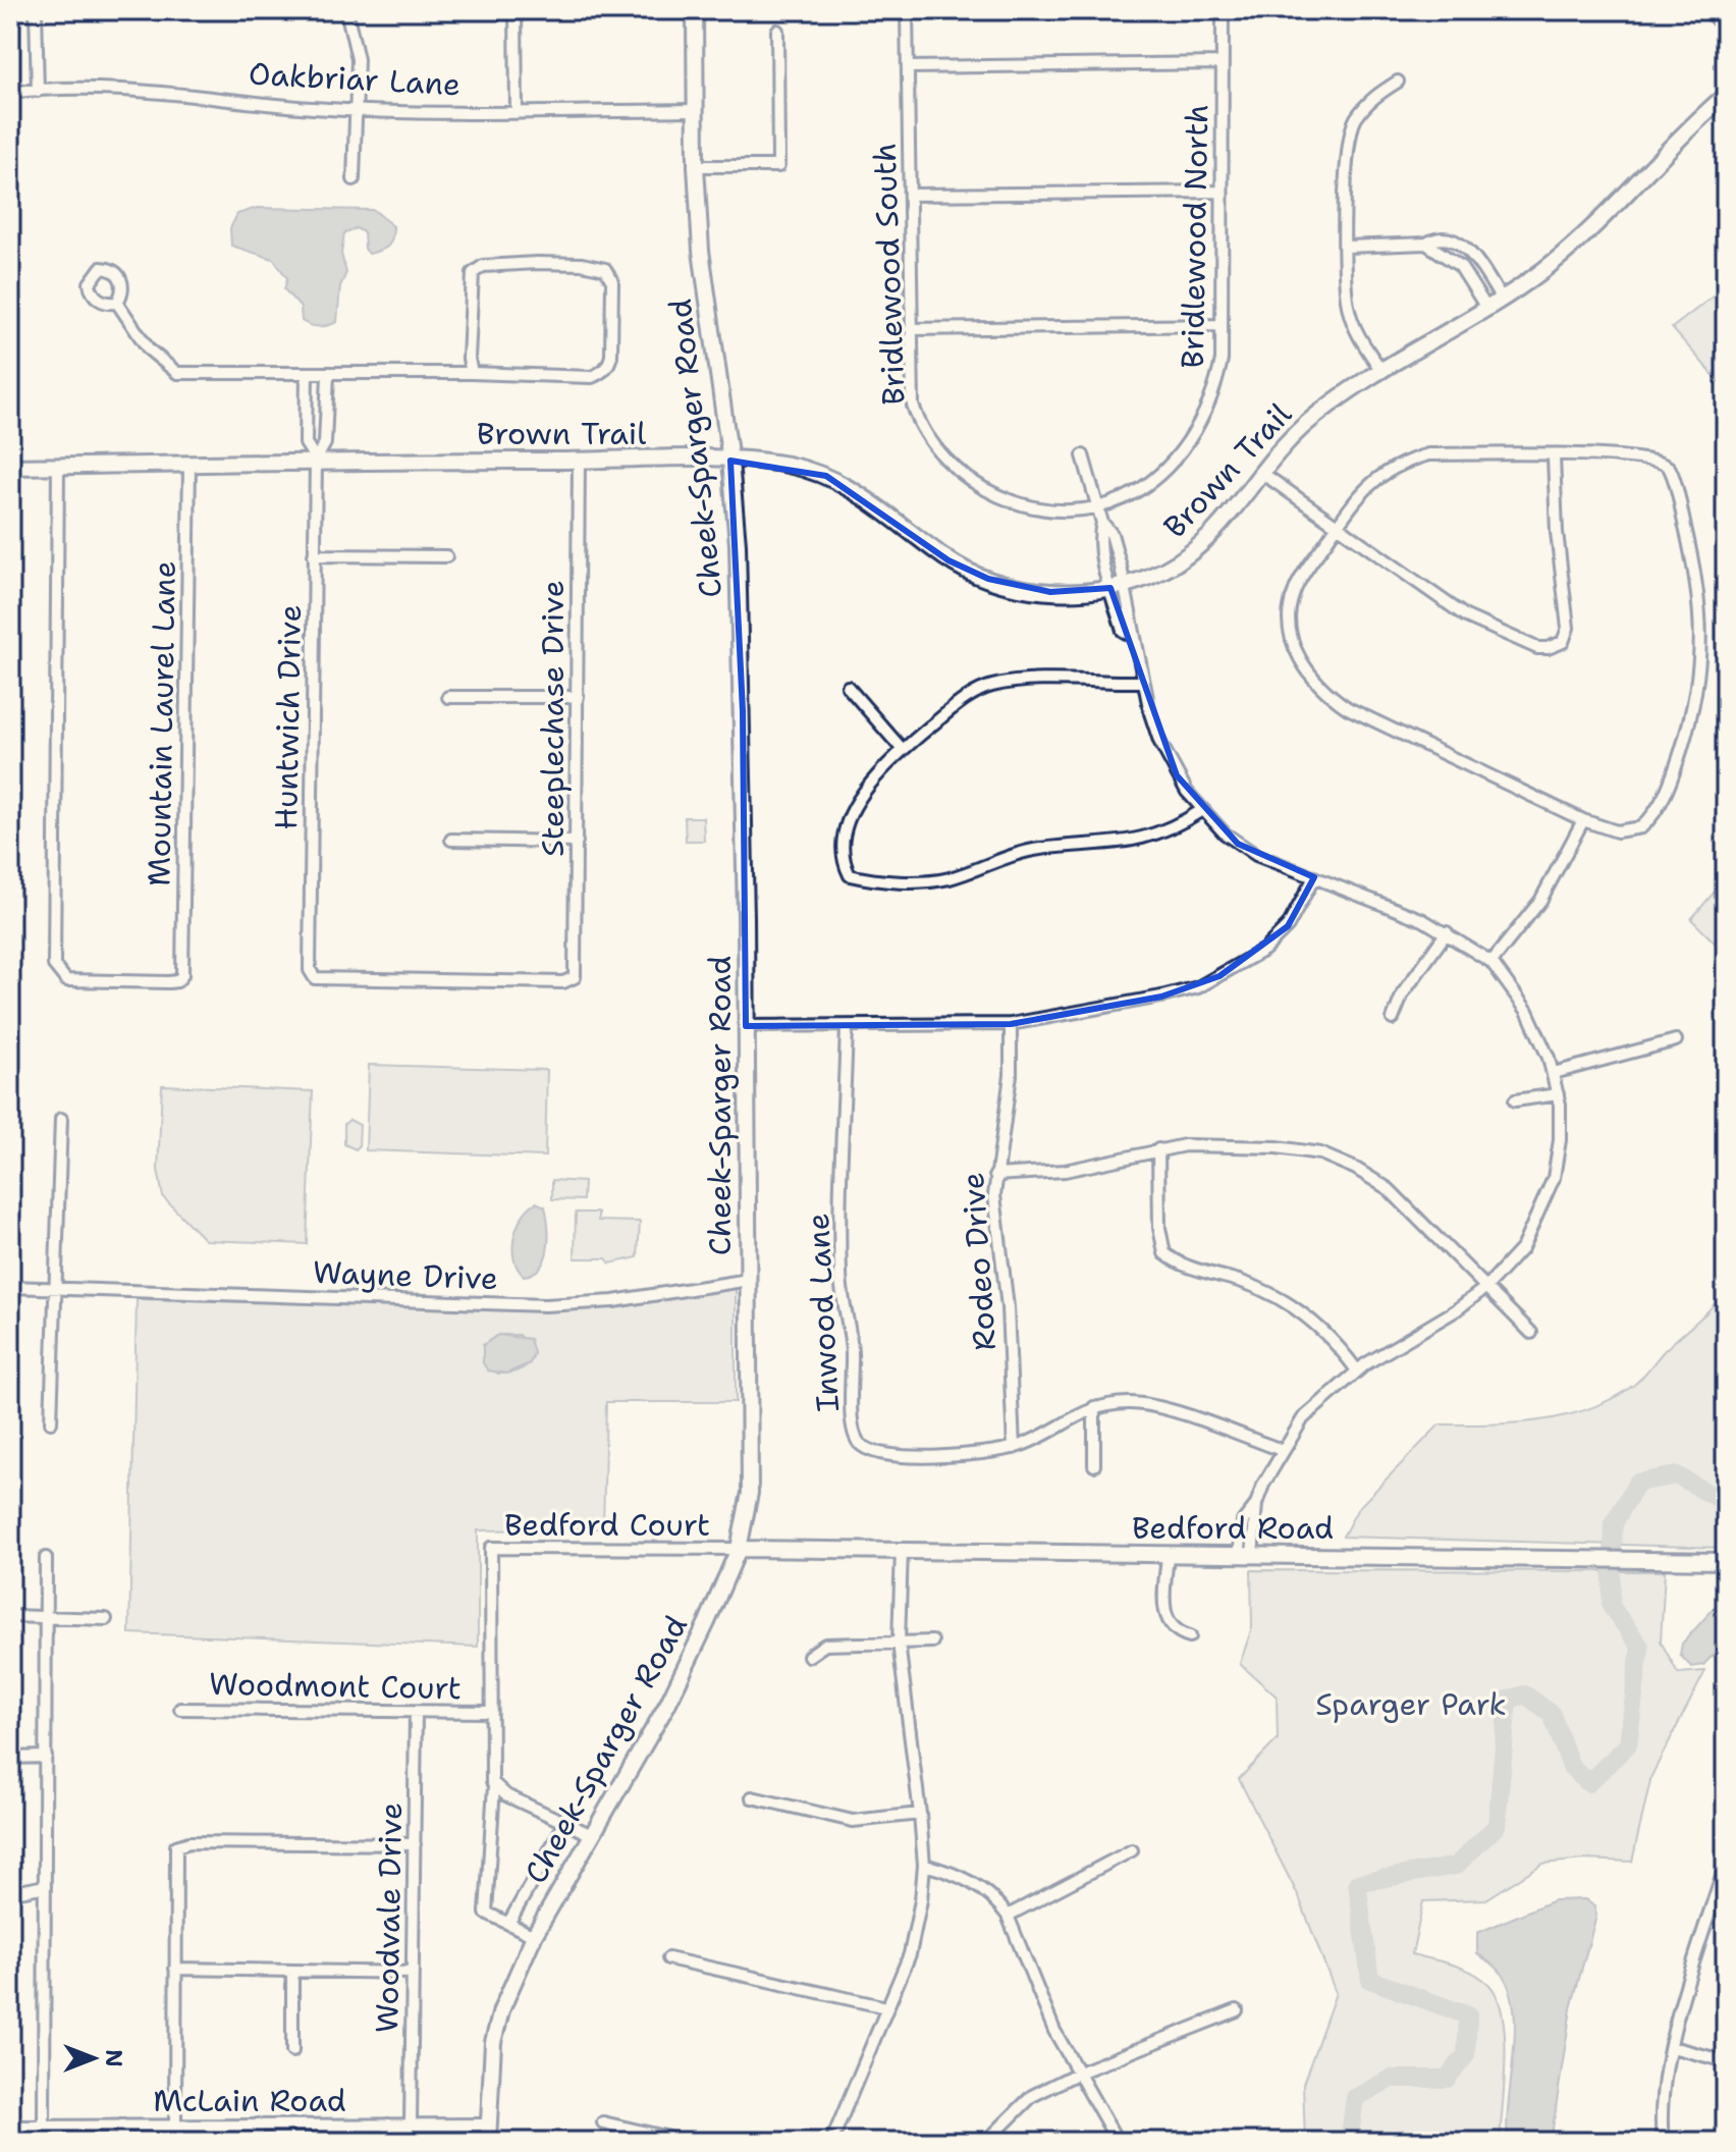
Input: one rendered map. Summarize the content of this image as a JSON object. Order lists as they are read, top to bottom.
{
  "streets": {
    "street": [
      "Oakbriar Lane",
      "Bridlewood North",
      "Bridlewood South",
      "Brown Trail",
      "Cheek-Sparger Road",
      "Huntwich Drive",
      "Steeplechase Drive",
      "Mountain Laurel Lane",
      "Rodeo Drive",
      "Wayne Drive",
      "Inwood Lane",
      "Bedford Court",
      "Bedford Road",
      "Woodmont Court",
      "Woodvale Drive",
      "McLain Road"
    ]
  },
  "crossings": [
    ["Oakbriar Lane", "Cheek-Sparger Road"],
    ["Bridlewood North", "Bridlewood South"],
    ["Brown Trail", "Cheek-Sparger Road"],
    ["Brown Trail", "Huntwich Drive"],
    ["Brown Trail", "Steeplechase Drive"],
    ["Brown Trail", "Mountain Laurel Lane"],
    ["Cheek-Sparger Road", "Wayne Drive"],
    ["Cheek-Sparger Road", "Bedford Court"],
    ["Cheek-Sparger Road", "Bedford Road"],
    ["Cheek-Sparger Road", "McLain Road"],
    ["Huntwich Drive", "Steeplechase Drive"],
    ["Rodeo Drive", "Inwood Lane"],
    ["Bedford Court", "Bedford Road"],
    ["Bedford Court", "Woodmont Court"],
    ["Woodmont Court", "Woodvale Drive"],
    ["Woodvale Drive", "McLain Road"]
  ],
  "parks": ["Sparger Park"],
  "north": "right"
}
